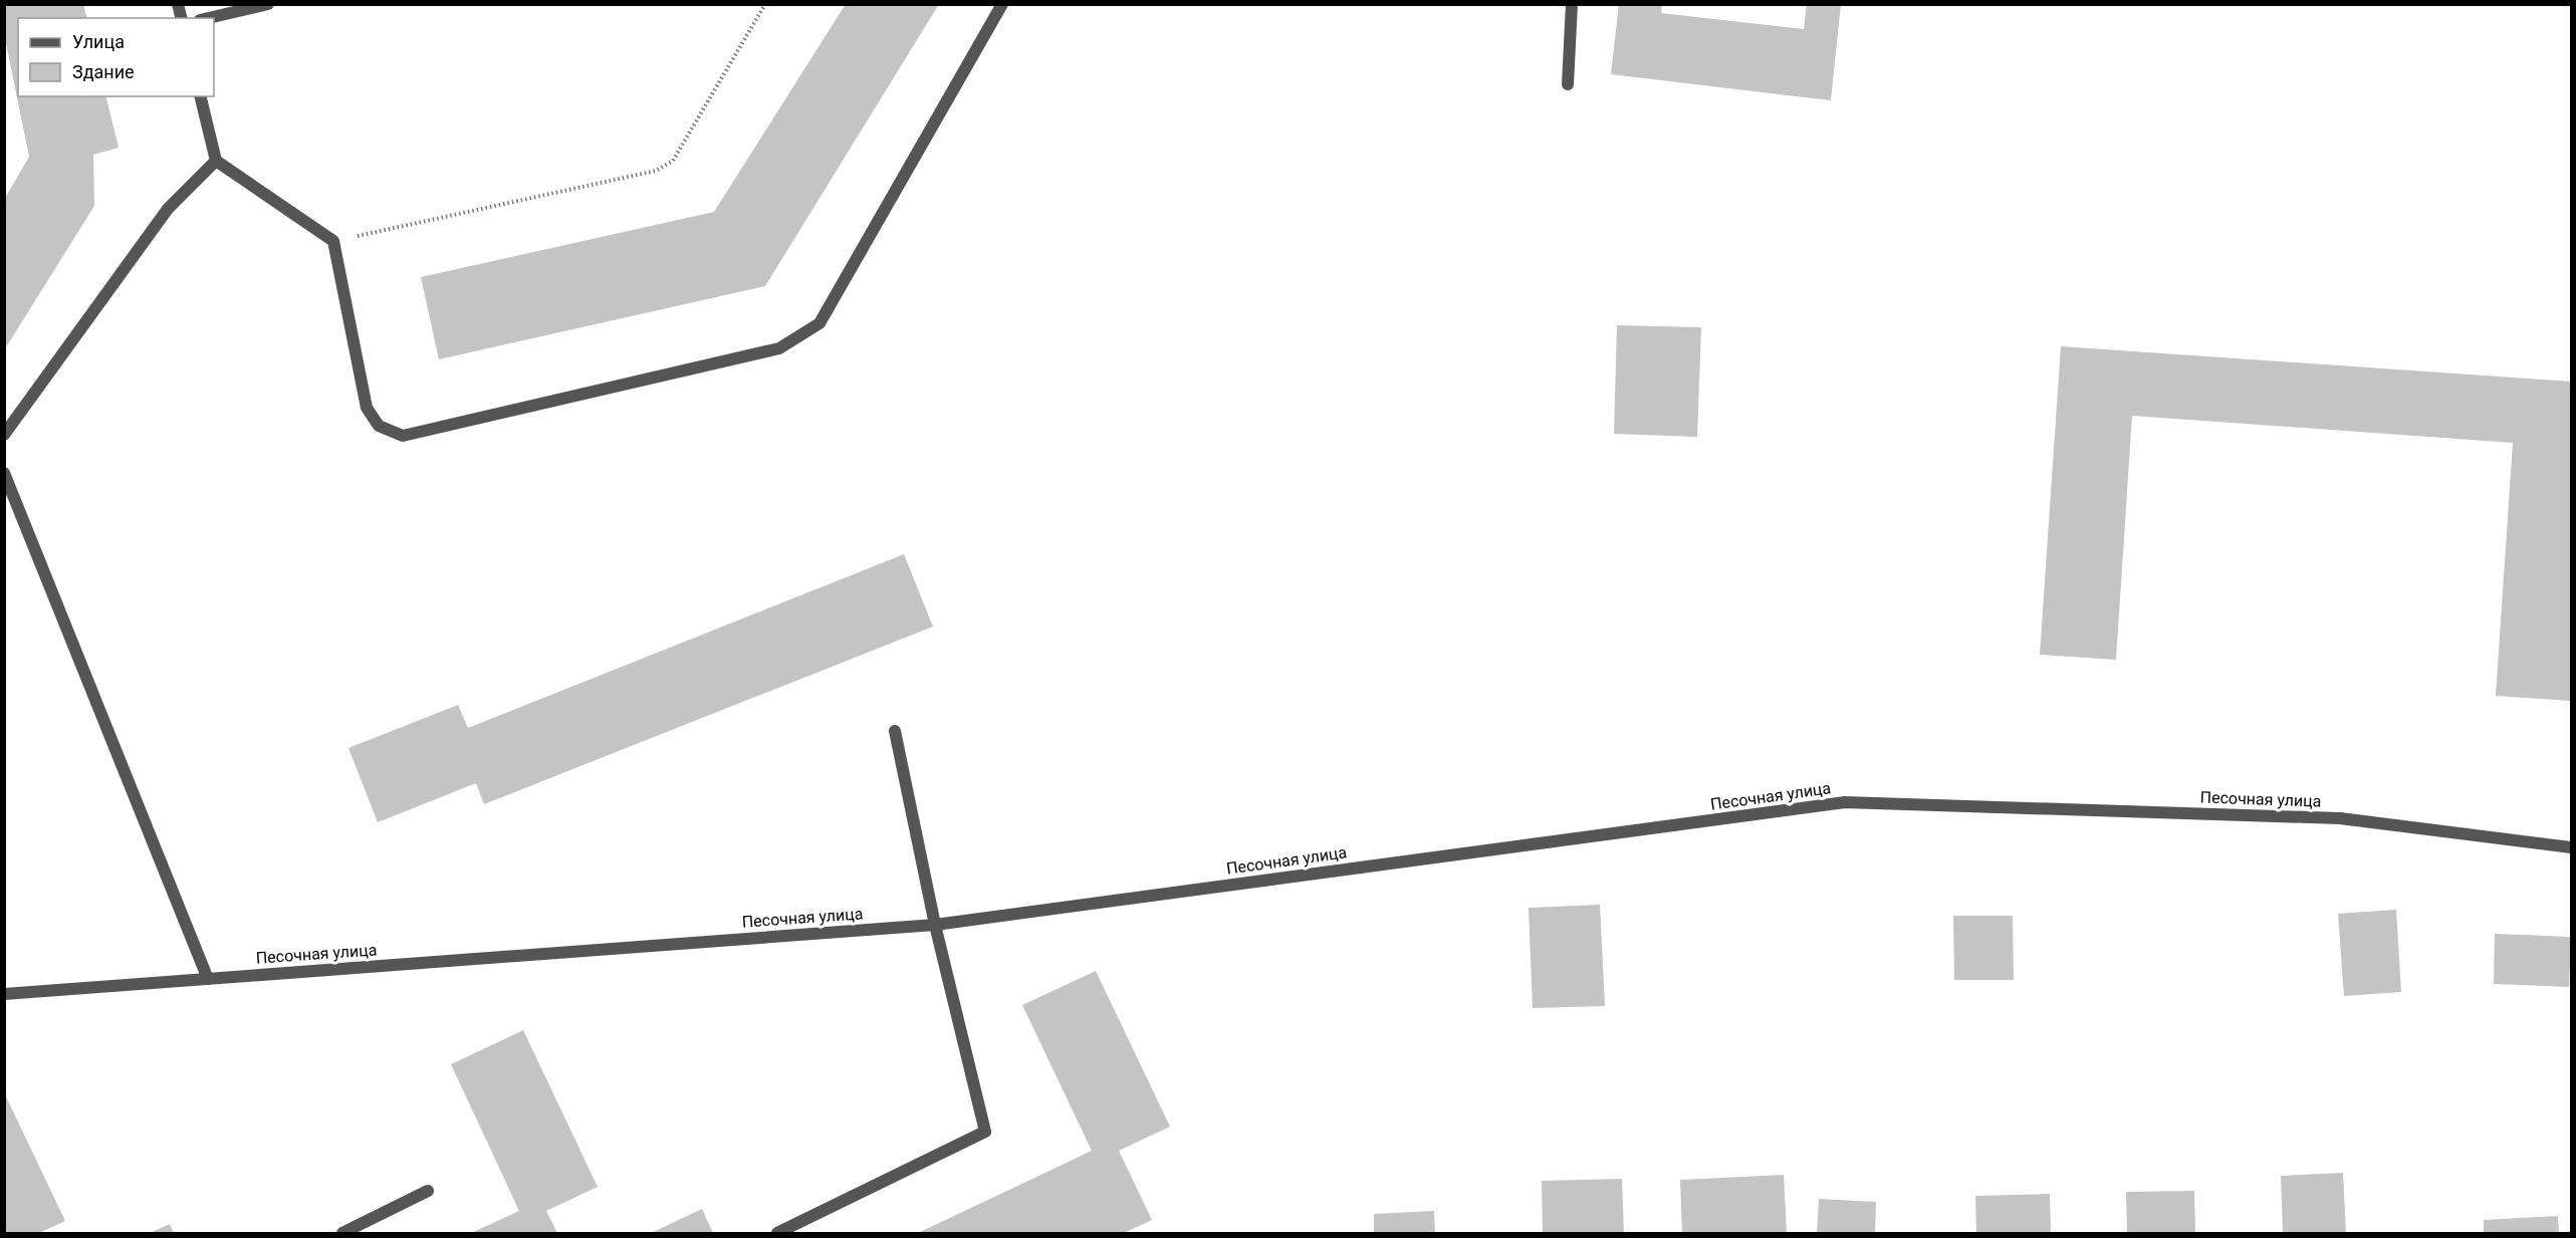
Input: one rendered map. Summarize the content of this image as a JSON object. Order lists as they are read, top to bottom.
{
  "streets": {
    "street": ["Песочная улица"]
  },
  "legend": ["Улица", "Здание"]
}
